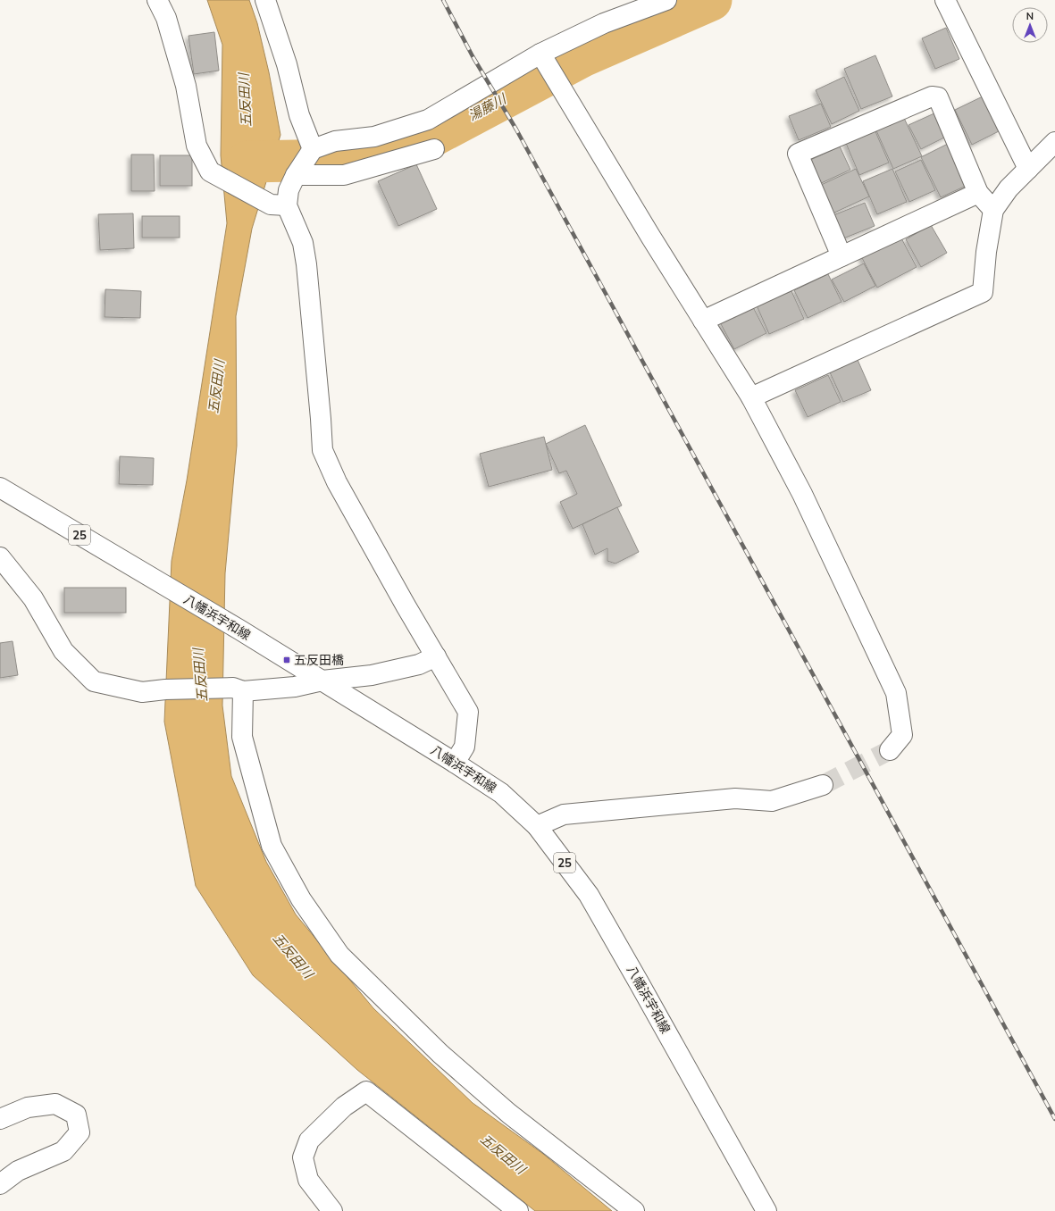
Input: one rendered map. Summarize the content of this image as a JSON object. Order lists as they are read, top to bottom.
{
  "streets": {
    "street": ["25", "八幡浜宇和線"]
  },
  "water": ["五反田川", "湯藤川"],
  "places": {
    "transit": ["五反田橋"]
  },
  "north": "top"
}
